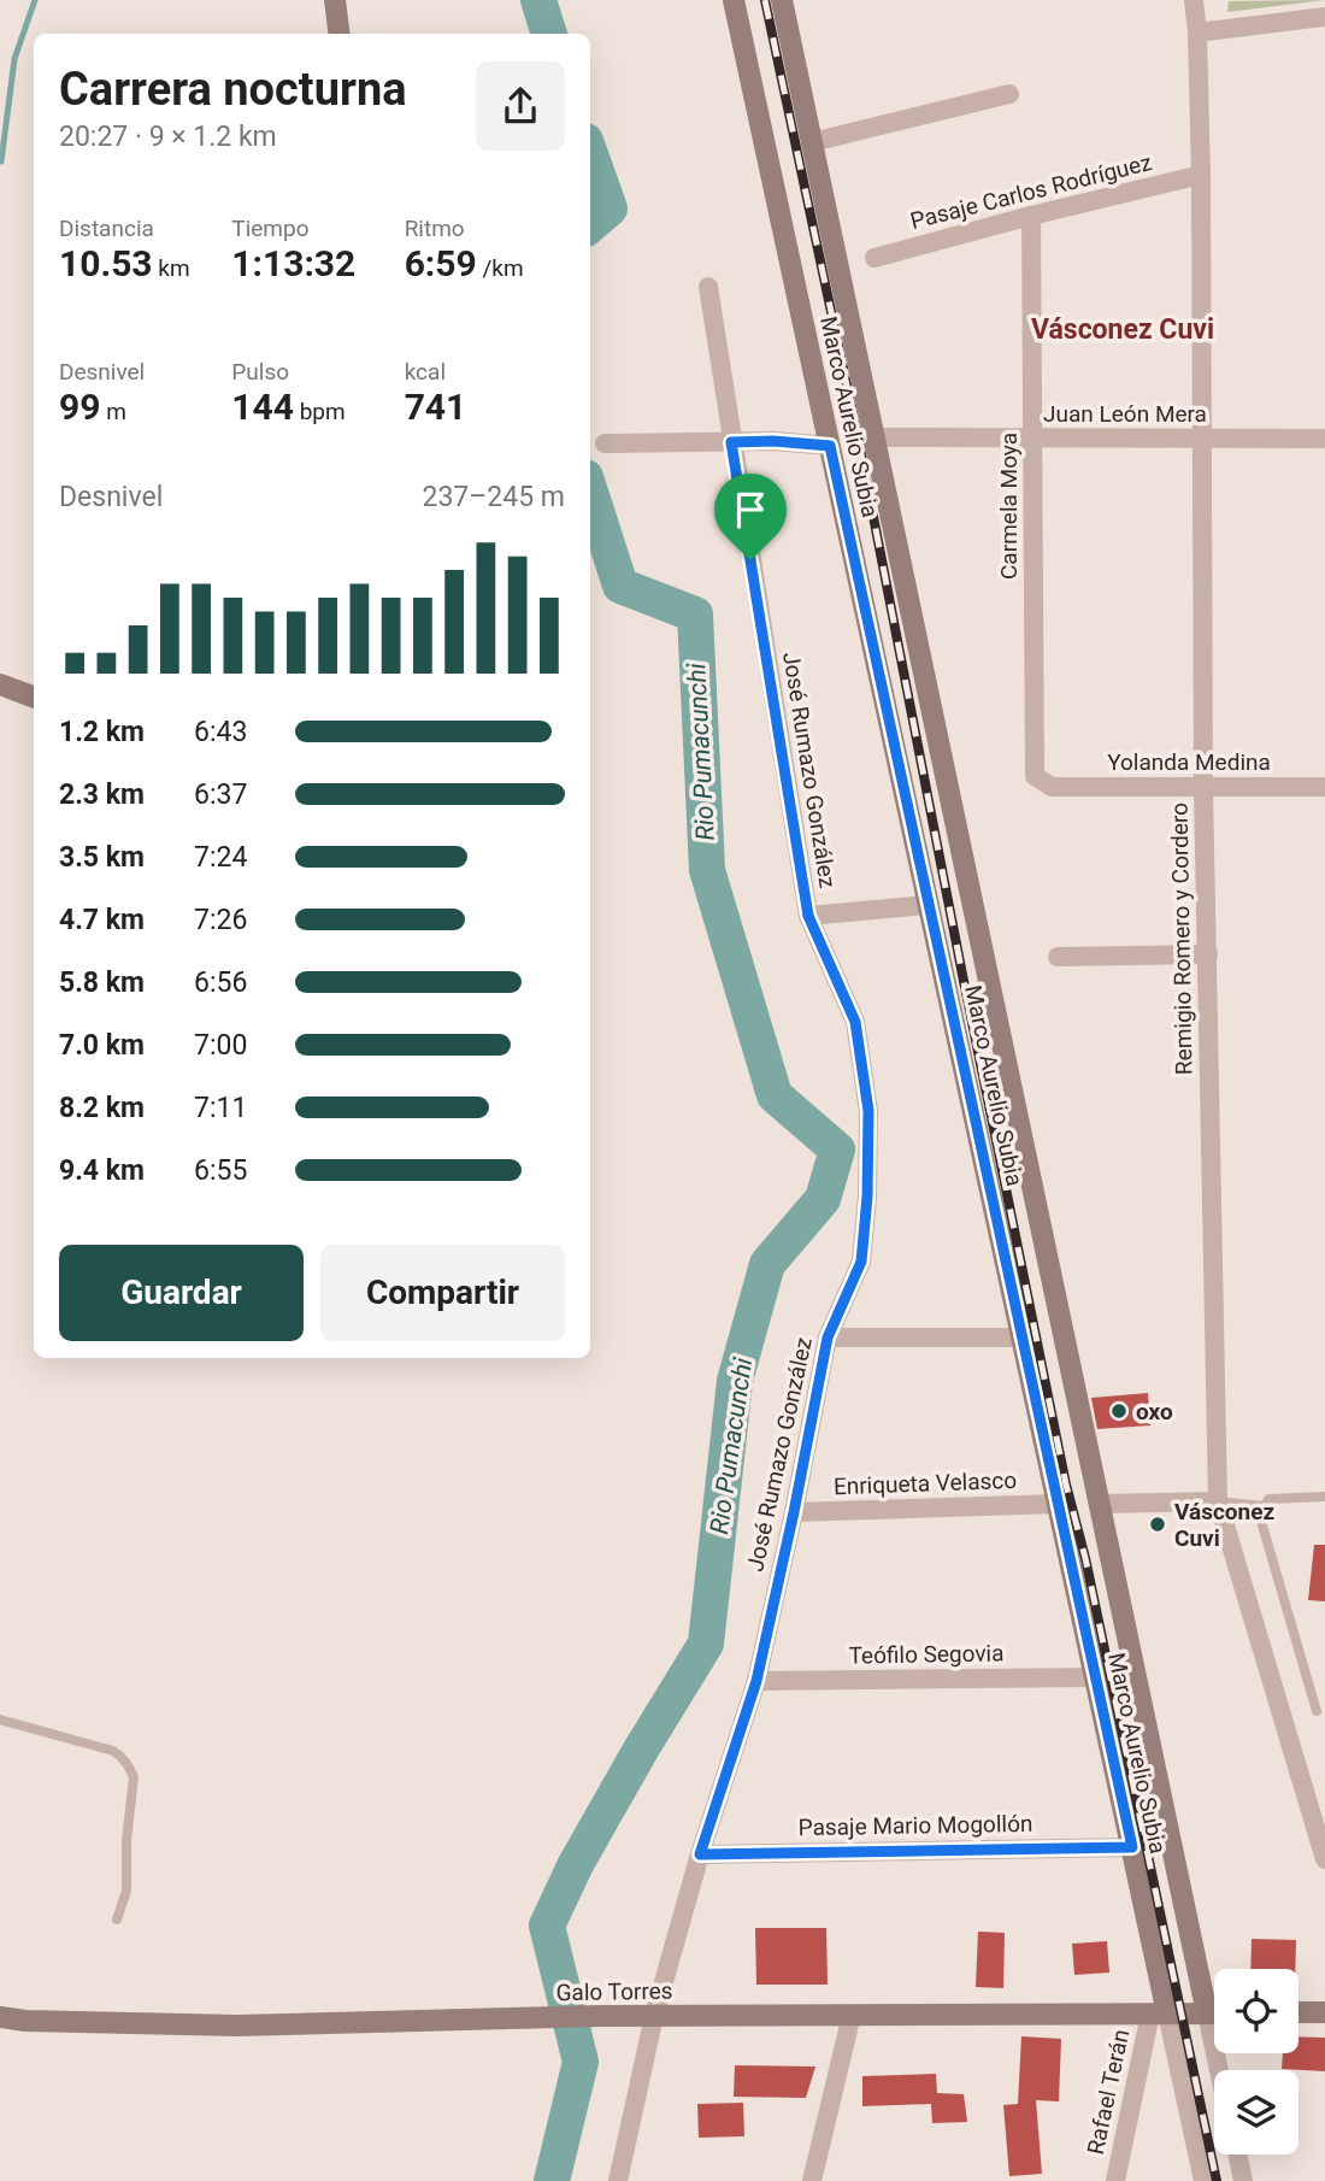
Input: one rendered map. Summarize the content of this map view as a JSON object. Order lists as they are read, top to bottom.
{
  "streets": {
    "main road": ["Marco Aurelio Subia", "Galo Torres"],
    "street": [
      "Pasaje Carlos Rodríguez",
      "Juan León Mera",
      "Carmela Moya",
      "Yolanda Medina",
      "José Rumazo González",
      "Remigio Romero y Cordero",
      "Enriqueta Velasco",
      "Teófilo Segovia",
      "Pasaje Mario Mogollón",
      "Rafael Terán"
    ]
  },
  "crossings": [
    ["Pasaje Carlos Rodríguez", "Carmela Moya"],
    ["Pasaje Carlos Rodríguez", "Remigio Romero y Cordero"],
    ["Juan León Mera", "Marco Aurelio Subia"],
    ["Juan León Mera", "Carmela Moya"],
    ["Juan León Mera", "Remigio Romero y Cordero"],
    ["Marco Aurelio Subia", "Enriqueta Velasco"],
    ["Marco Aurelio Subia", "Teófilo Segovia"],
    ["Marco Aurelio Subia", "Pasaje Mario Mogollón"],
    ["Marco Aurelio Subia", "Galo Torres"],
    ["Marco Aurelio Subia", "Rafael Terán"],
    ["Carmela Moya", "Yolanda Medina"],
    ["Yolanda Medina", "Remigio Romero y Cordero"],
    ["José Rumazo González", "Enriqueta Velasco"],
    ["José Rumazo González", "Teófilo Segovia"],
    ["José Rumazo González", "Pasaje Mario Mogollón"],
    ["José Rumazo González", "Galo Torres"],
    ["Galo Torres", "Rafael Terán"]
  ],
  "districts": ["Vásconez Cuvi"],
  "water": ["Rio Pumacunchi"],
  "places": ["oxo", "Vásconez Cuvi"],
  "page": {
    "heading": ["Carrera nocturna", "20:27 · 9 × 1.2 km"],
    "stats": [
      ["Distancia", "10.53 km"],
      ["Tiempo", "1:13:32"],
      ["Ritmo", "6:59 /km"],
      ["Desnivel", "99 m"],
      ["Pulso", "144 bpm"],
      ["kcal", "741"]
    ],
    "chart": ["Desnivel", "237–245 m"],
    "list": [
      {
        "name": "1.2 km",
        "note": "6:43"
      },
      {
        "name": "2.3 km",
        "note": "6:37"
      },
      {
        "name": "3.5 km",
        "note": "7:24"
      },
      {
        "name": "4.7 km",
        "note": "7:26"
      },
      {
        "name": "5.8 km",
        "note": "6:56"
      },
      {
        "name": "7.0 km",
        "note": "7:00"
      },
      {
        "name": "8.2 km",
        "note": "7:11"
      },
      {
        "name": "9.4 km",
        "note": "6:55"
      }
    ],
    "buttons": ["Guardar", "Compartir"]
  }
}
